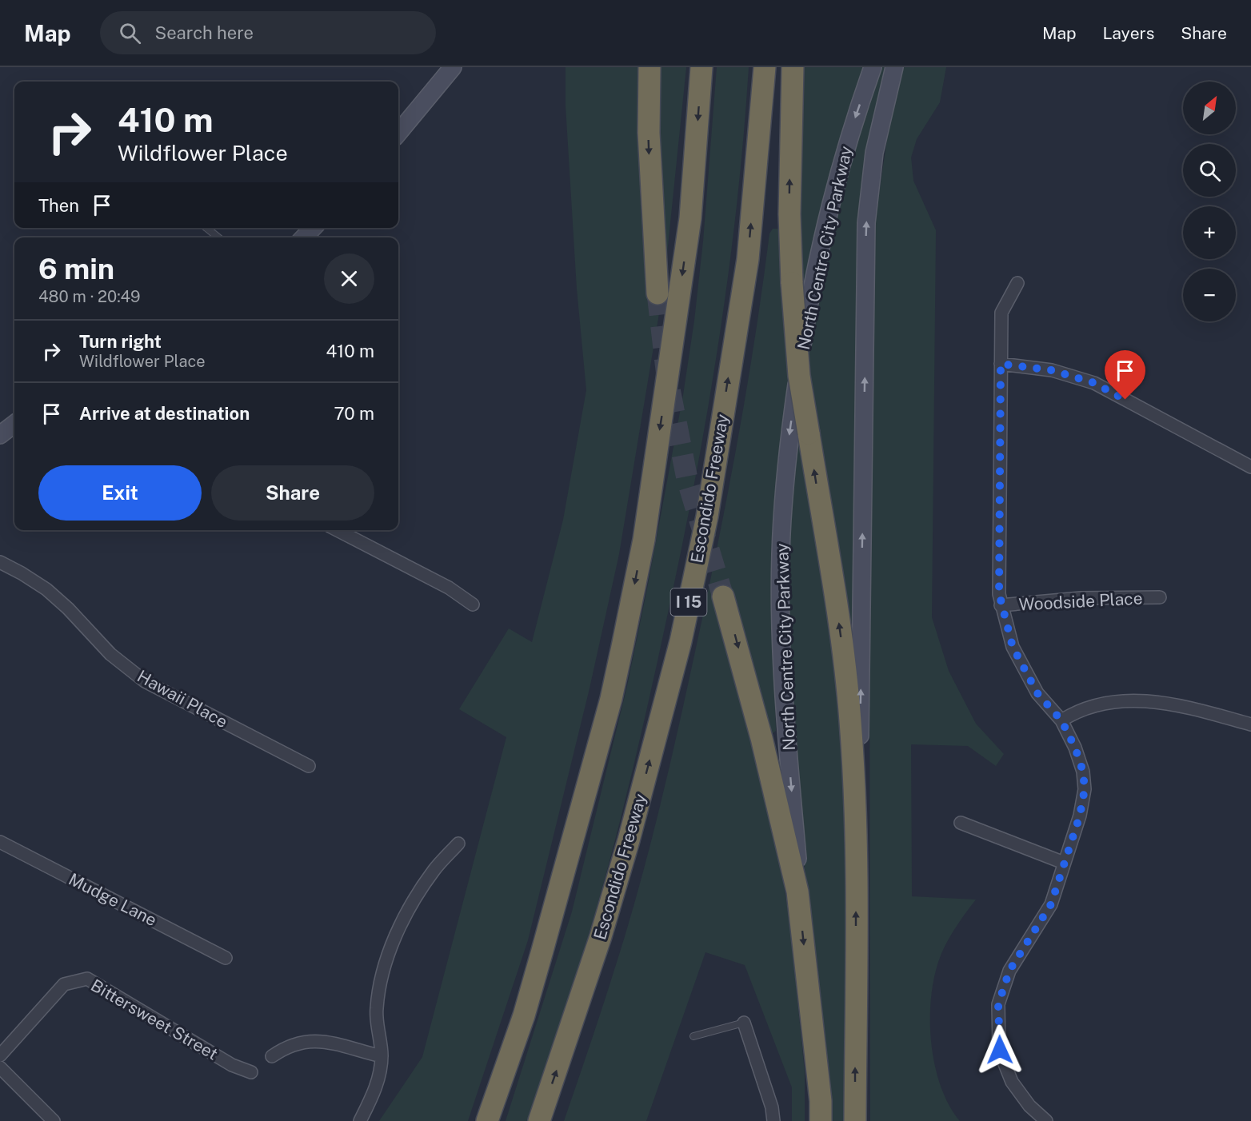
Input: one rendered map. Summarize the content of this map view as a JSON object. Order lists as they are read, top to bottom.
{
  "streets": {
    "highway": ["North Centre City Parkway", "Escondido Freeway", "I 15"],
    "street": [
      "Woodside Place",
      "Hawaii Place",
      "Mudge Lane",
      "Bittersweet Street"
    ]
  },
  "north": "top right",
  "page": {
    "header": "Map",
    "search": "Search here",
    "nav": ["Map", "Layers", "Share"],
    "map_buttons": ["+", "−"],
    "turn": ["410 m", "Wildflower Place"],
    "then": "Then",
    "heading": ["6 min", "480 m · 20:49"],
    "list": [
      {
        "name": "Turn right",
        "note": "Wildflower Place",
        "value": "410 m"
      },
      {
        "name": "Arrive at destination",
        "value": "70 m"
      }
    ],
    "buttons": ["Exit", "Share"]
  }
}
